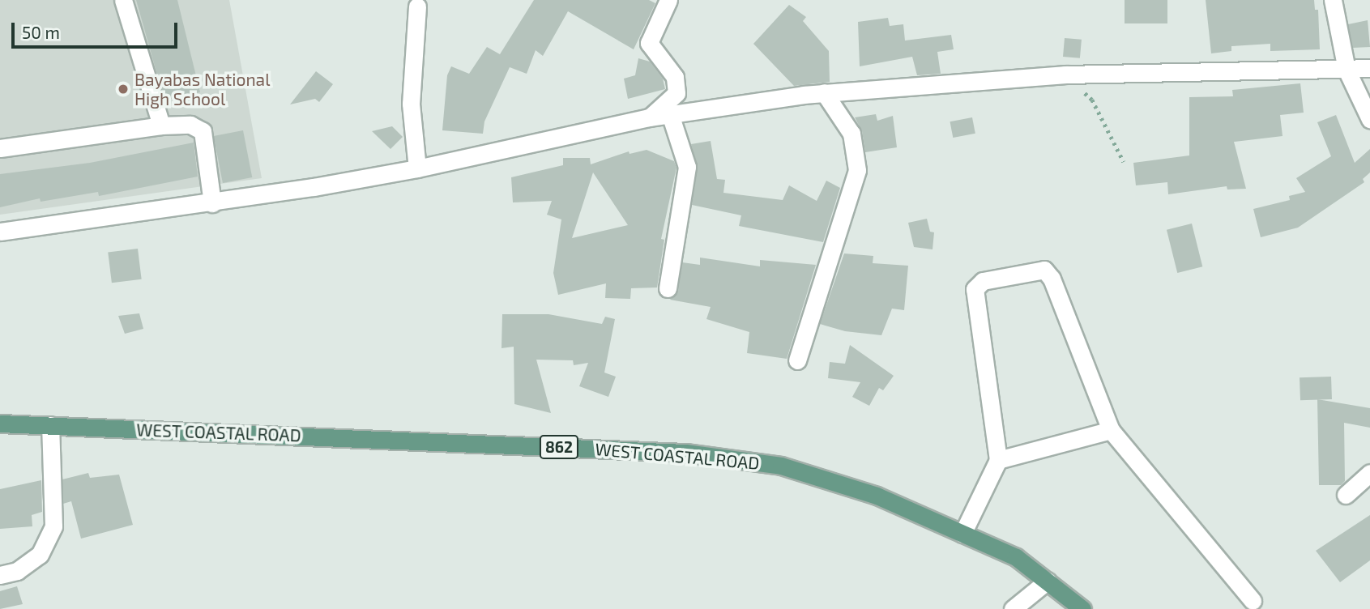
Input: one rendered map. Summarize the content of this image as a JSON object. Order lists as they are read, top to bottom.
{
  "streets": {
    "main road": ["WEST COASTAL ROAD", "862"]
  },
  "places": ["Bayabas National High School"],
  "scale_bar": "50 m"
}
